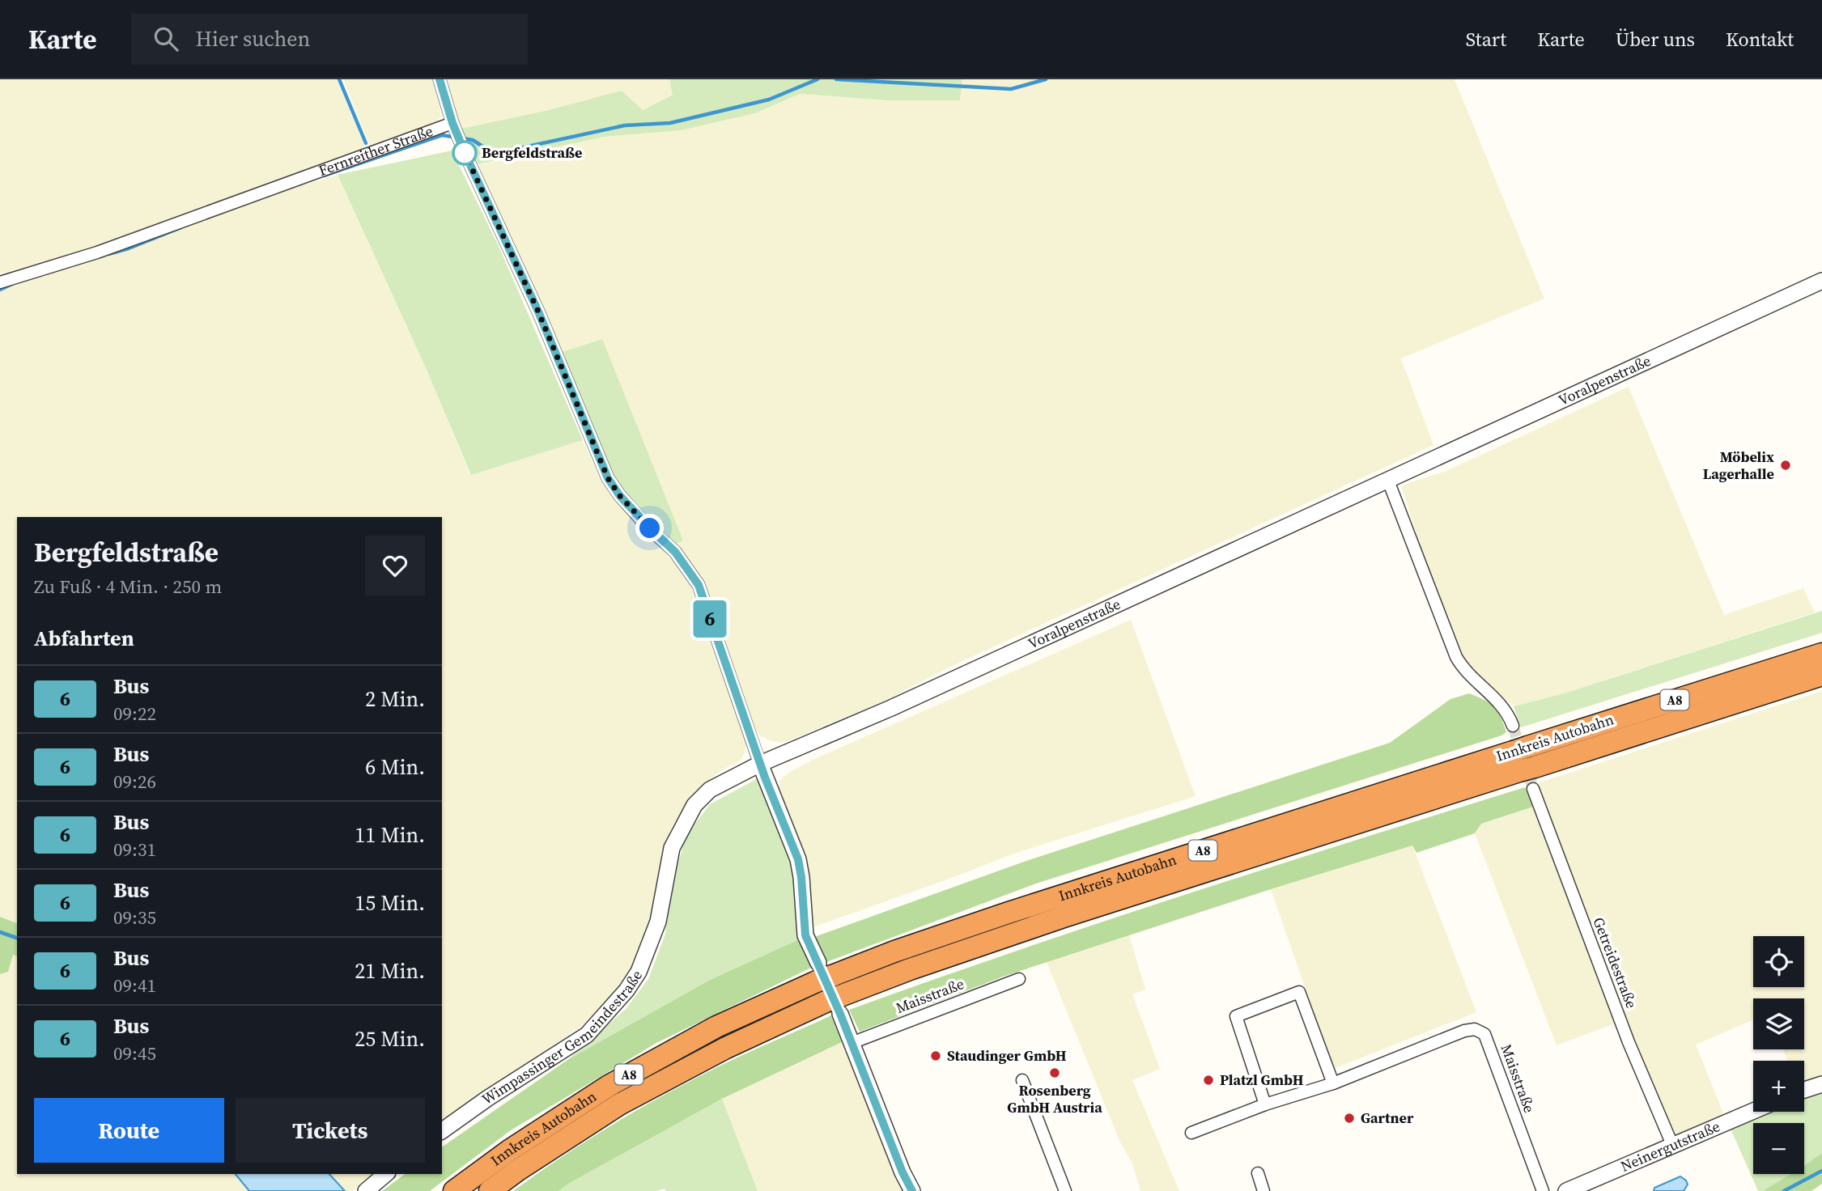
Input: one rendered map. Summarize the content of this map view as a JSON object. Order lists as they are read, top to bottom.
{
  "streets": {
    "highway": ["A8", "Innkreis Autobahn"],
    "street": [
      "Fernreither Straße",
      "Voralpenstraße",
      "Getreidestraße",
      "Maisstraße",
      "Wimpassinger Gemeindestraße",
      "Neinergutstraße"
    ]
  },
  "crossings": [
    ["Voralpenstraße", "Wimpassinger Gemeindestraße"],
    ["Getreidestraße", "Neinergutstraße"]
  ],
  "places": [
    "Bergfeldstraße",
    "Möbelix Lagerhalle",
    "Staudinger GmbH",
    "Rosenberg GmbH Austria",
    "Platzl GmbH",
    "Gartner"
  ],
  "lines": ["bus line 6"],
  "page": {
    "header": "Karte",
    "search": "Hier suchen",
    "nav": [
      "Start",
      "Karte",
      "Über uns",
      "Kontakt"
    ],
    "on_map": "6",
    "heading": [
      ["Bergfeldstraße", "Zu Fuß · 4 Min. · 250 m"],
      "Abfahrten"
    ],
    "list": [
      {
        "mark": "6",
        "name": "Bus",
        "note": "09:22",
        "value": "2 Min."
      },
      {
        "mark": "6",
        "name": "Bus",
        "note": "09:26",
        "value": "6 Min."
      },
      {
        "mark": "6",
        "name": "Bus",
        "note": "09:31",
        "value": "11 Min."
      },
      {
        "mark": "6",
        "name": "Bus",
        "note": "09:35",
        "value": "15 Min."
      },
      {
        "mark": "6",
        "name": "Bus",
        "note": "09:41",
        "value": "21 Min."
      },
      {
        "mark": "6",
        "name": "Bus",
        "note": "09:45",
        "value": "25 Min."
      }
    ],
    "map_buttons": ["+", "−"],
    "buttons": ["Route", "Tickets"]
  }
}
